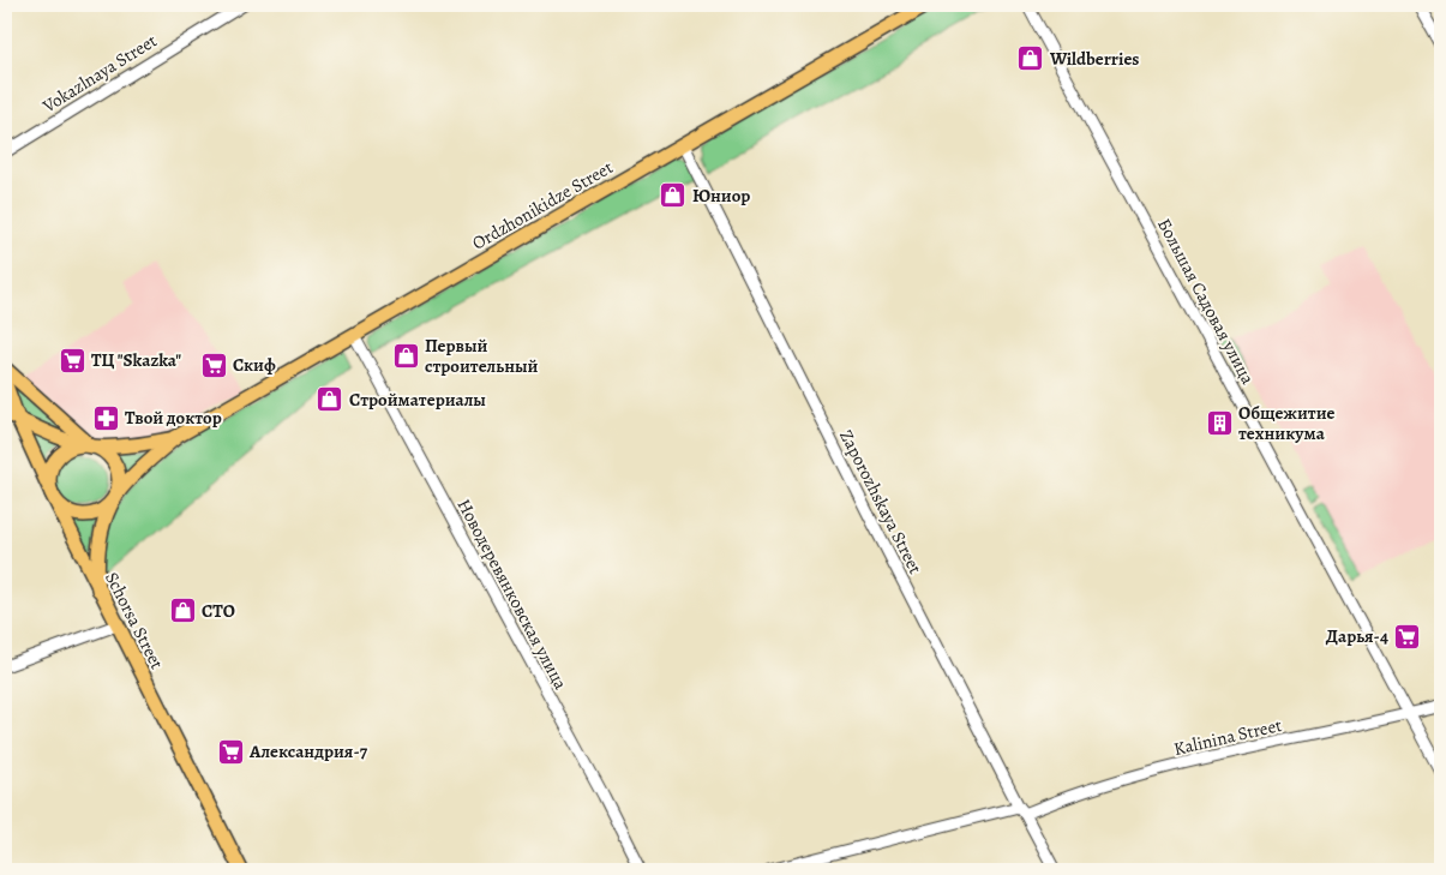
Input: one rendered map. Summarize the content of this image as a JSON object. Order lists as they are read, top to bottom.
{
  "streets": {
    "main road": ["Ordzhonikidze Street", "Schorsa Street"],
    "street": [
      "Vokazlnaya Street",
      "Большая Садовая улица",
      "Zaporozhskaya Street",
      "Новодеревянковская улица",
      "Kalinina Street"
    ]
  },
  "crossings": [
    ["Ordzhonikidze Street", "Zaporozhskaya Street"],
    ["Ordzhonikidze Street", "Новодеревянковская улица"],
    ["Большая Садовая улица", "Kalinina Street"],
    ["Zaporozhskaya Street", "Kalinina Street"]
  ],
  "places": {
    "shop": [
      "Wildberries",
      "Юниор",
      "Первый строительный",
      "Стройматериалы",
      "СТО"
    ],
    "supermarket": [
      "ТЦ \"Skazka\"",
      "Скиф",
      "Дарья-4",
      "Александрия-7"
    ],
    "pharmacy": ["Твой доктор"],
    "building": ["Общежитие техникума"]
  }
}
